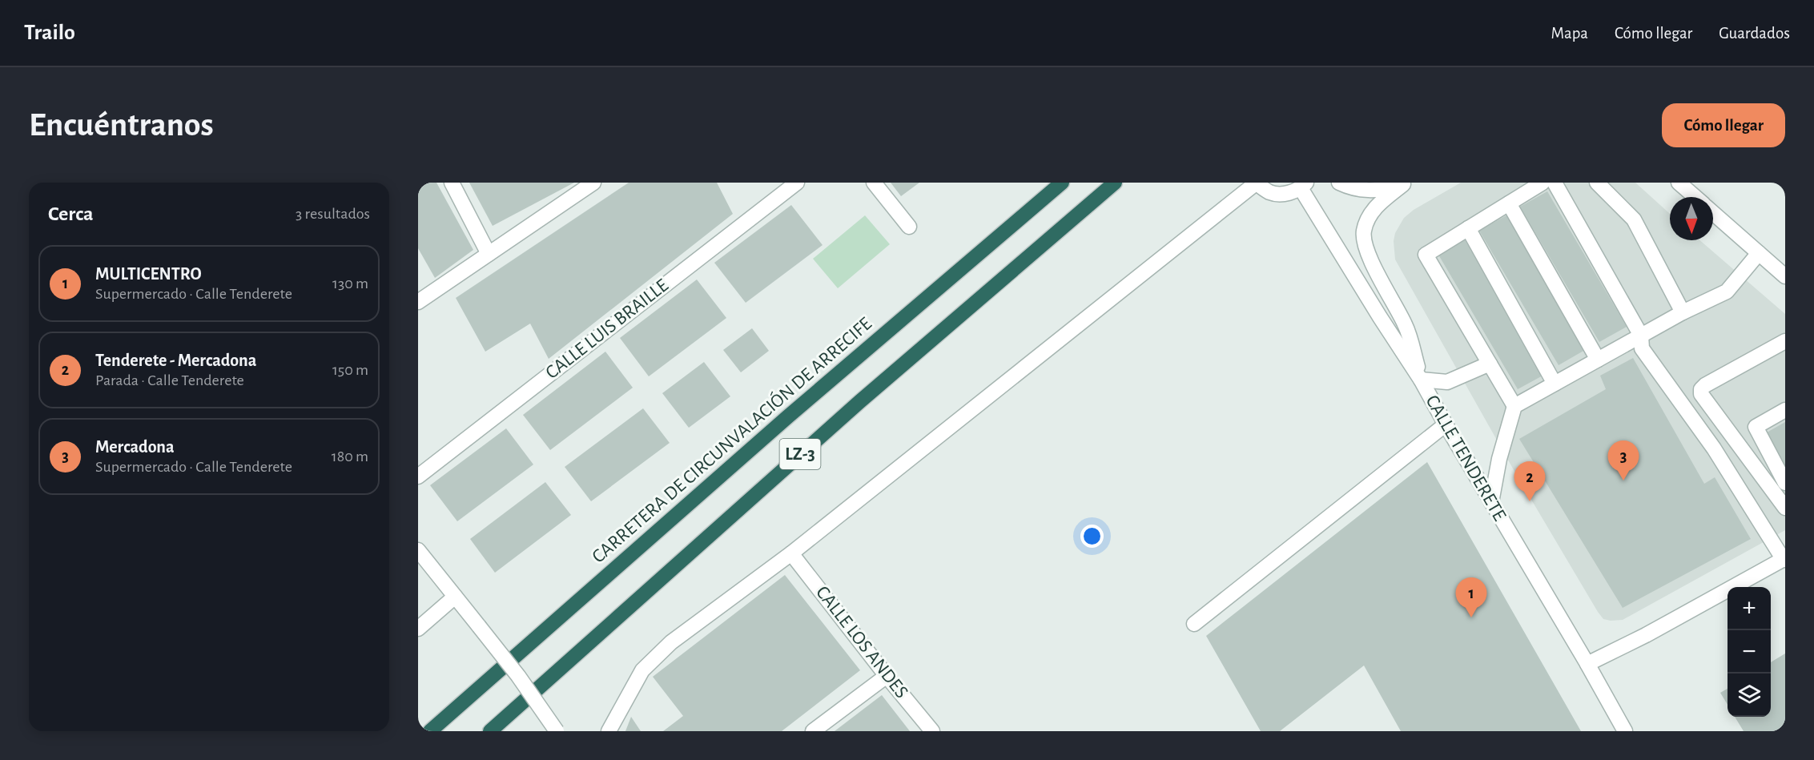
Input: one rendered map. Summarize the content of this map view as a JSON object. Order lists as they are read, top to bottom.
{
  "streets": {
    "highway": ["CARRETERA DE CIRCUNVALACIÓN DE ARRECIFE", "LZ-3"],
    "street": ["CALLE LUIS BRAILLE", "CALLE TENDERETE", "CALLE LOS ANDES"]
  },
  "north": "bottom",
  "page": {
    "header": "Trailo",
    "nav": ["Mapa", "Cómo llegar", "Guardados"],
    "buttons": "Cómo llegar",
    "title": "Encuéntranos",
    "heading": ["Cerca", "3 resultados"],
    "list": [
      {
        "mark": "1",
        "name": "MULTICENTRO",
        "note": "Supermercado · Calle Tenderete",
        "value": "130 m"
      },
      {
        "mark": "2",
        "name": "Tenderete - Mercadona",
        "note": "Parada · Calle Tenderete",
        "value": "150 m"
      },
      {
        "mark": "3",
        "name": "Mercadona",
        "note": "Supermercado · Calle Tenderete",
        "value": "180 m"
      }
    ],
    "pins": ["3", "2", "1"],
    "map_buttons": ["+", "−"]
  }
}
